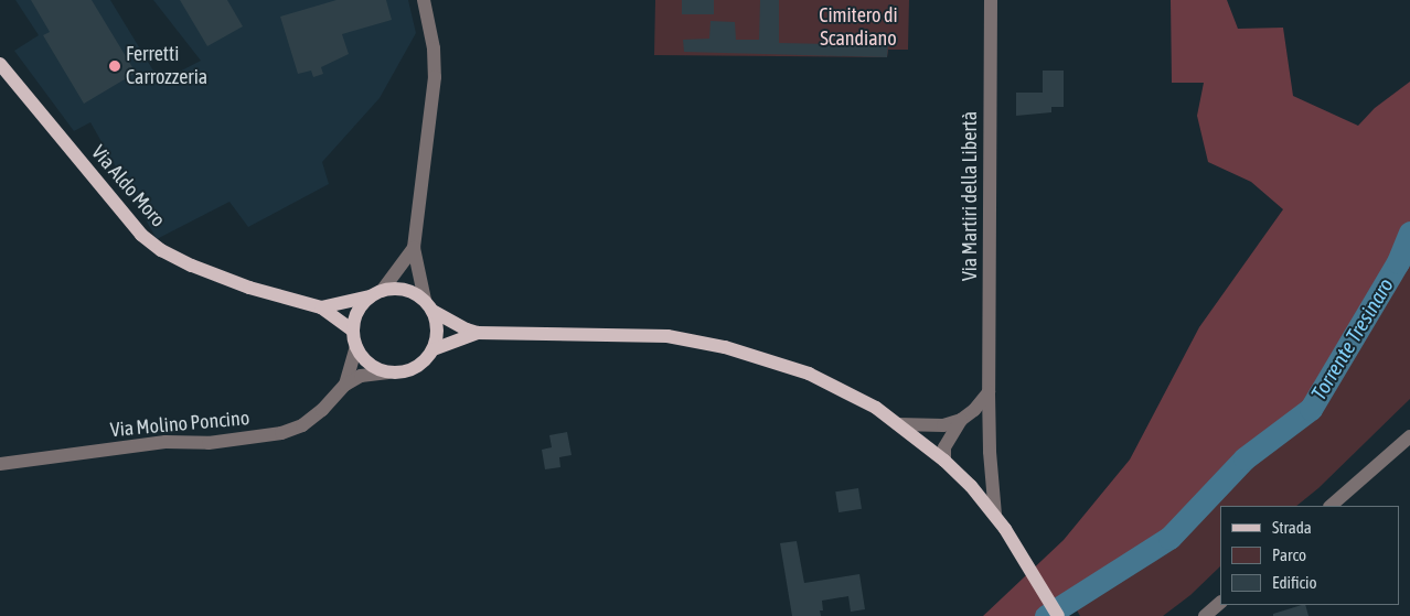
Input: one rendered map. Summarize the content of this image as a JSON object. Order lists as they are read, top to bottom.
{
  "streets": {
    "main road": ["Via Aldo Moro"],
    "street": ["Via Martiri della Libertà", "Via Molino Poncino"]
  },
  "crossings": [
    ["Via Aldo Moro", "Via Molino Poncino"]
  ],
  "water": ["Torrente Tresinaro"],
  "parks": ["Cimitero di Scandiano"],
  "places": ["Ferretti Carrozzeria"],
  "legend": ["Strada", "Parco", "Edificio"]
}
